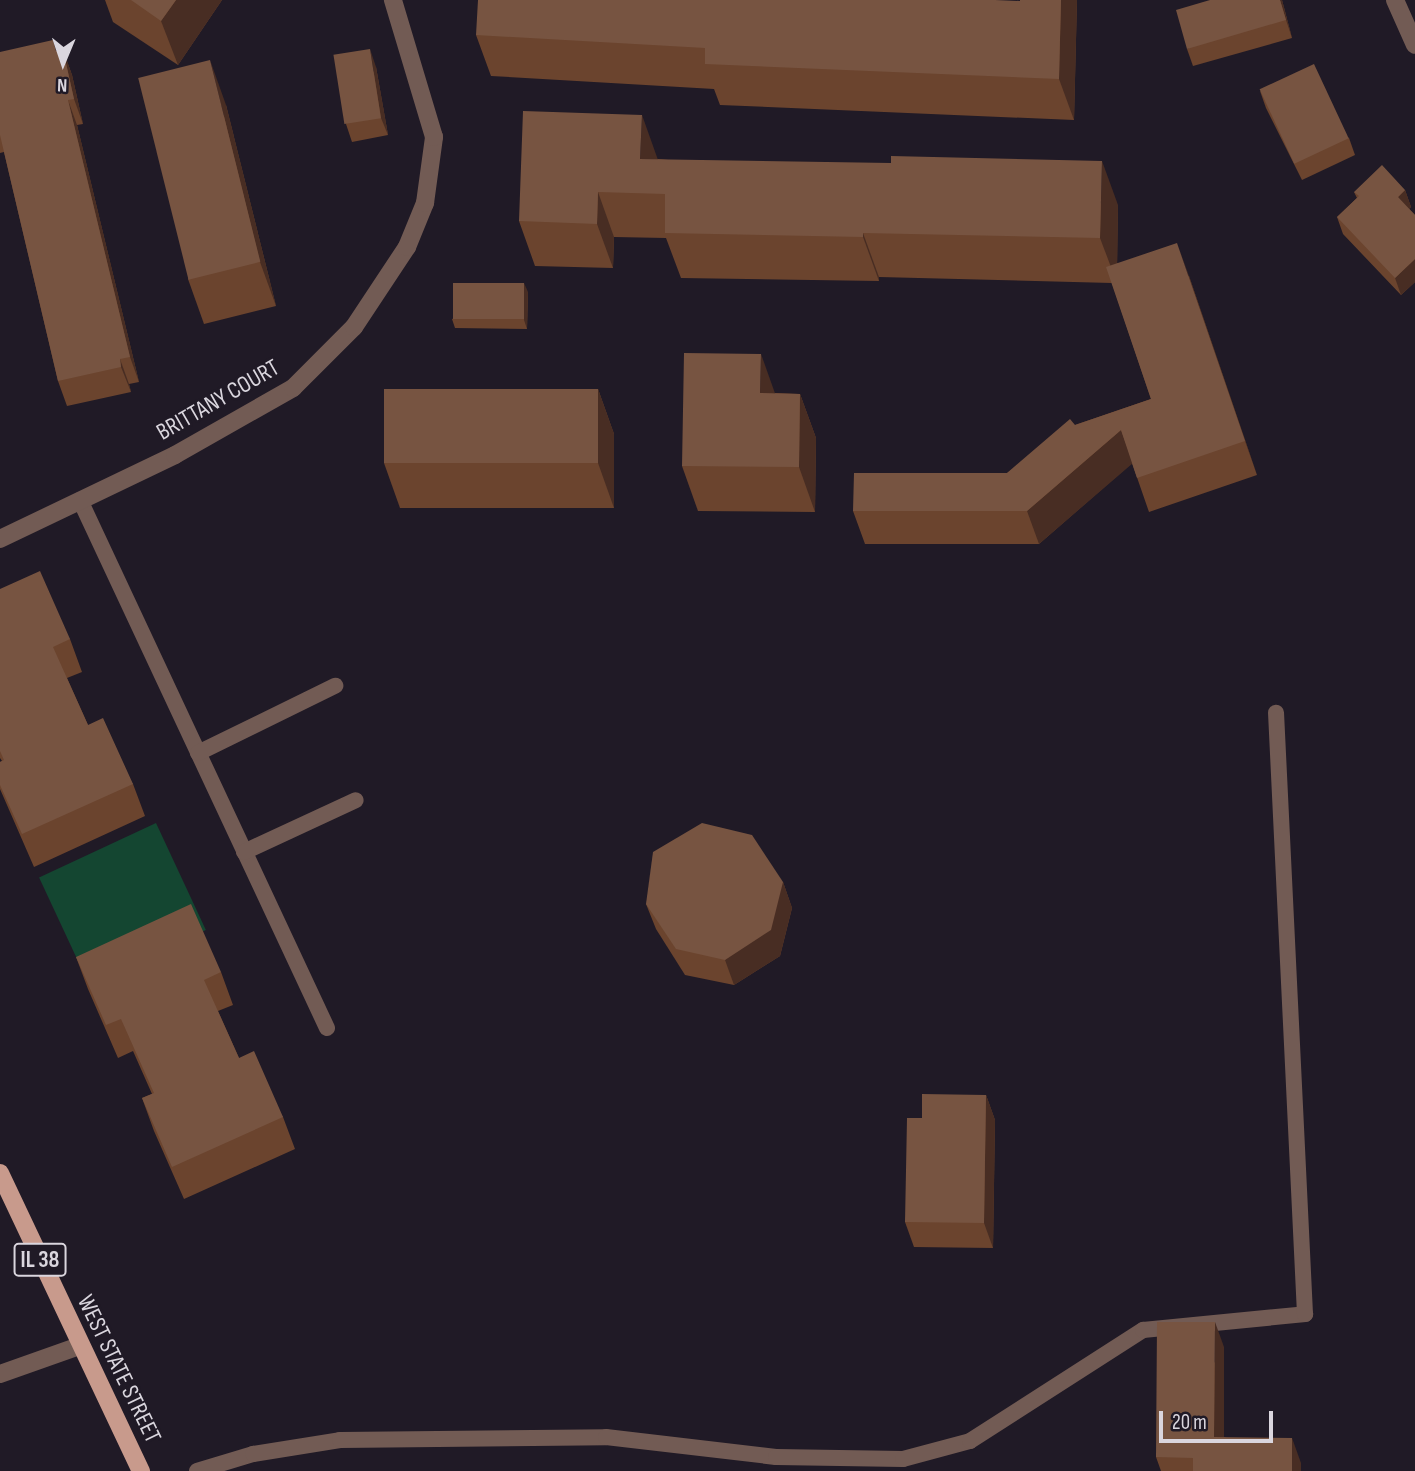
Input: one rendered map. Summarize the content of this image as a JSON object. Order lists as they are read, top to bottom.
{
  "streets": {
    "main road": ["IL 38", "WEST STATE STREET"],
    "street": ["BRITTANY COURT"]
  },
  "scale_bar": "20 m",
  "north": "bottom"
}
